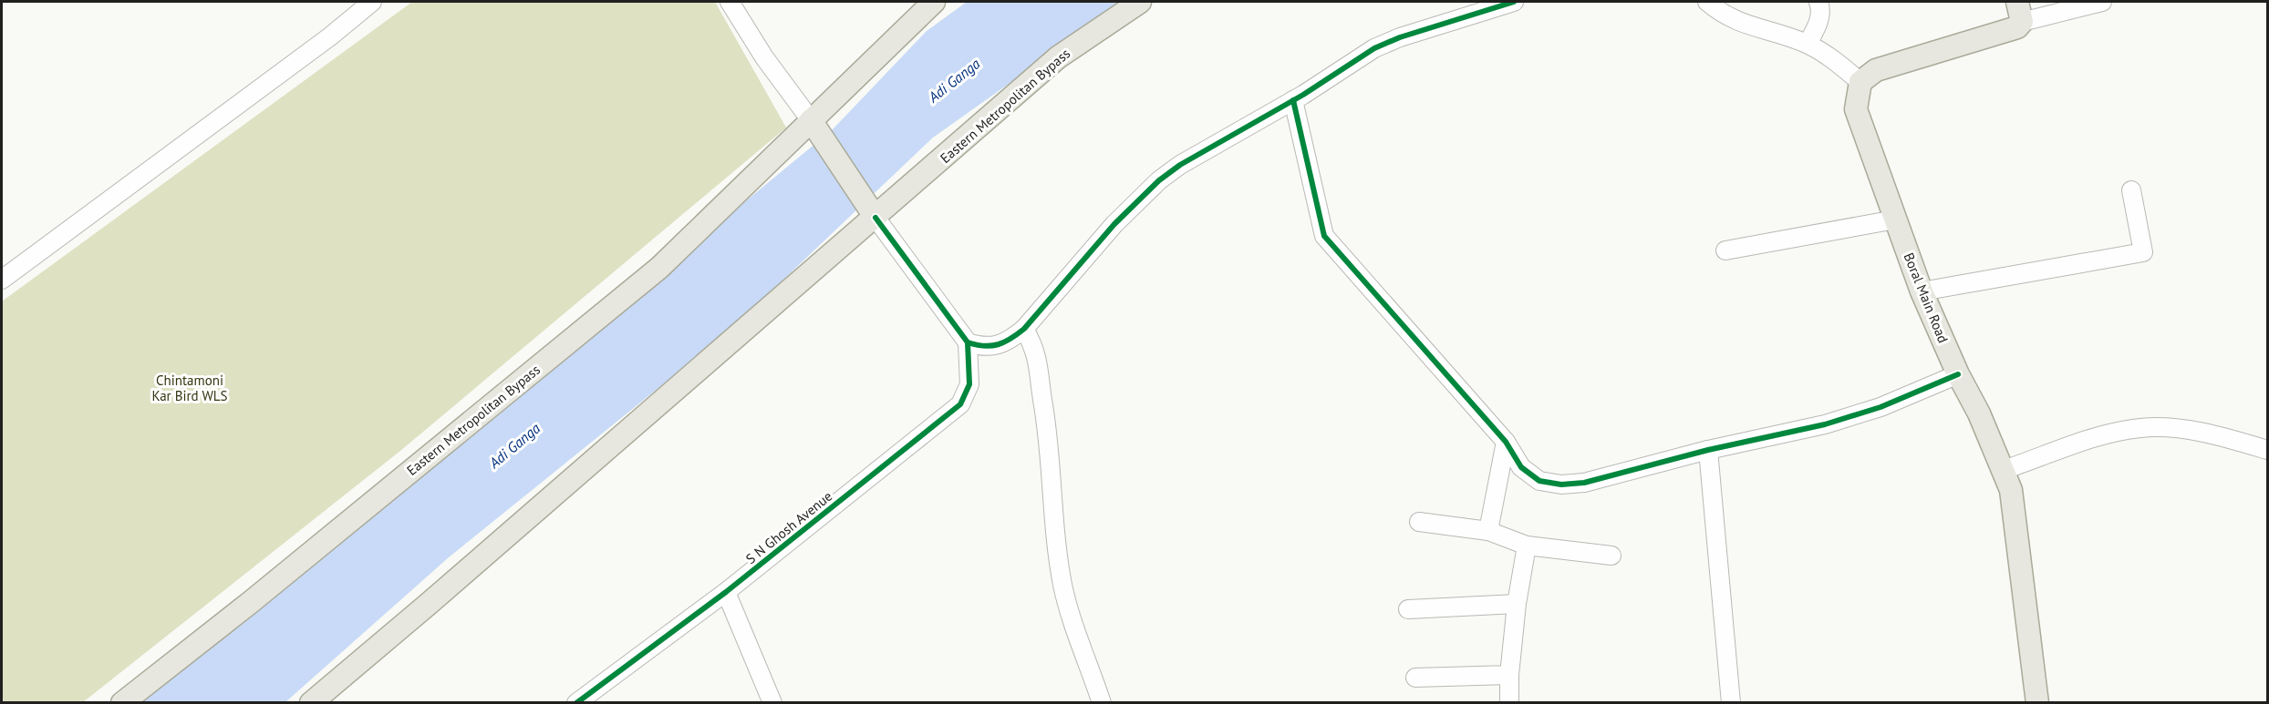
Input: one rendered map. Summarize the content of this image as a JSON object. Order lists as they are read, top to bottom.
{
  "streets": {
    "main road": ["Eastern Metropolitan Bypass", "Boral Main Road"],
    "street": ["S N Ghosh Avenue"]
  },
  "water": ["Adi Ganga"],
  "parks": ["Chintamoni Kar Bird WLS"]
}
